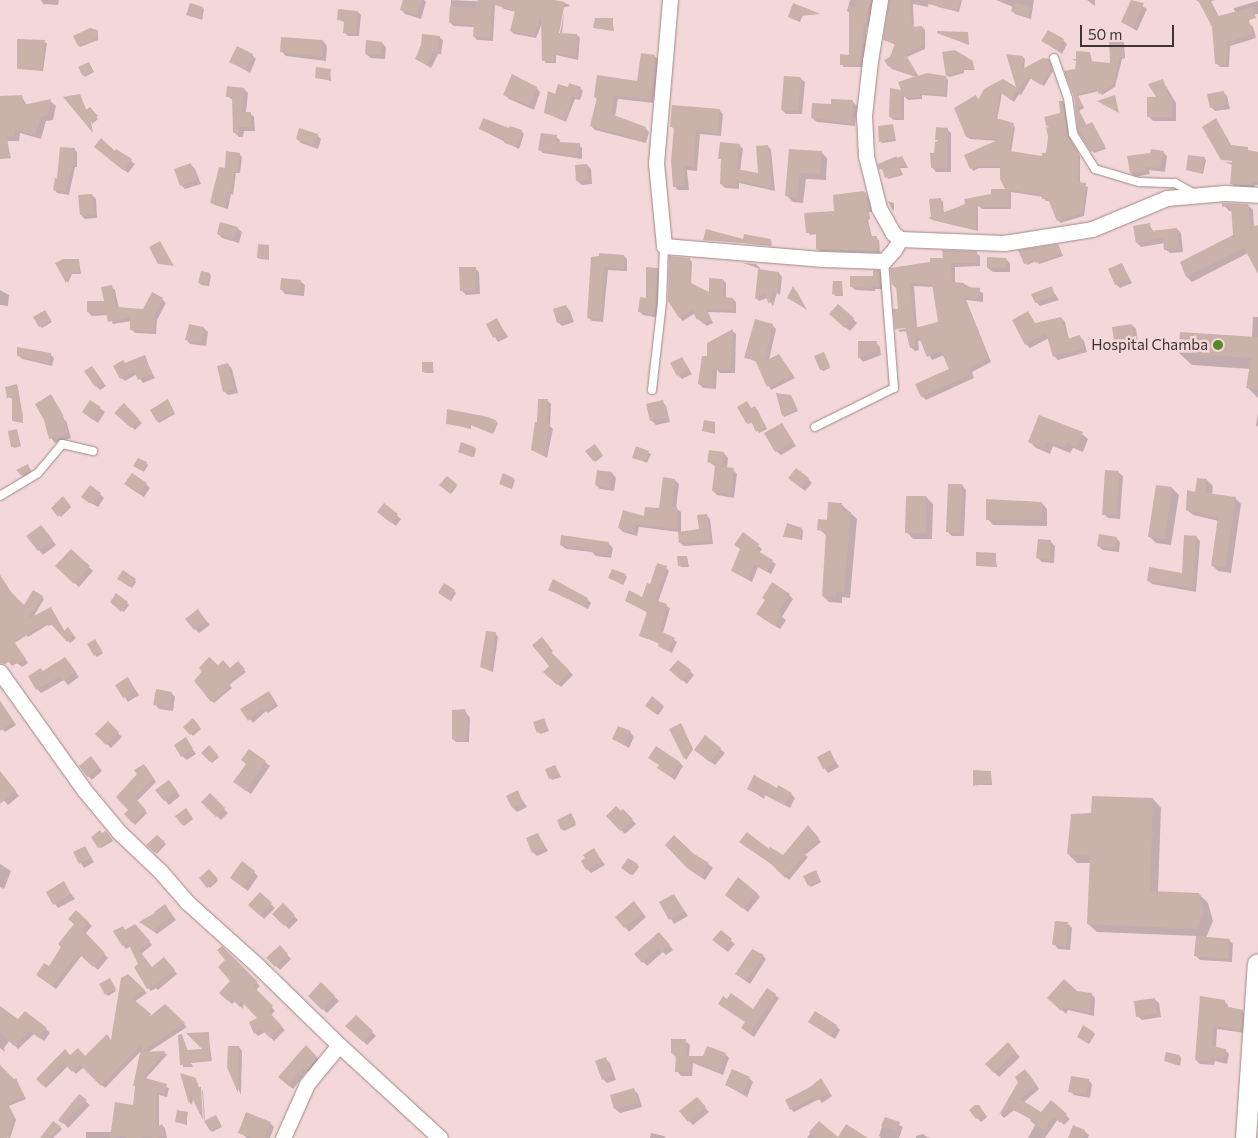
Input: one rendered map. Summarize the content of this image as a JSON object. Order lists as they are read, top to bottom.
{
  "places": ["Hospital Chamba"],
  "scale_bar": "50 m"
}
